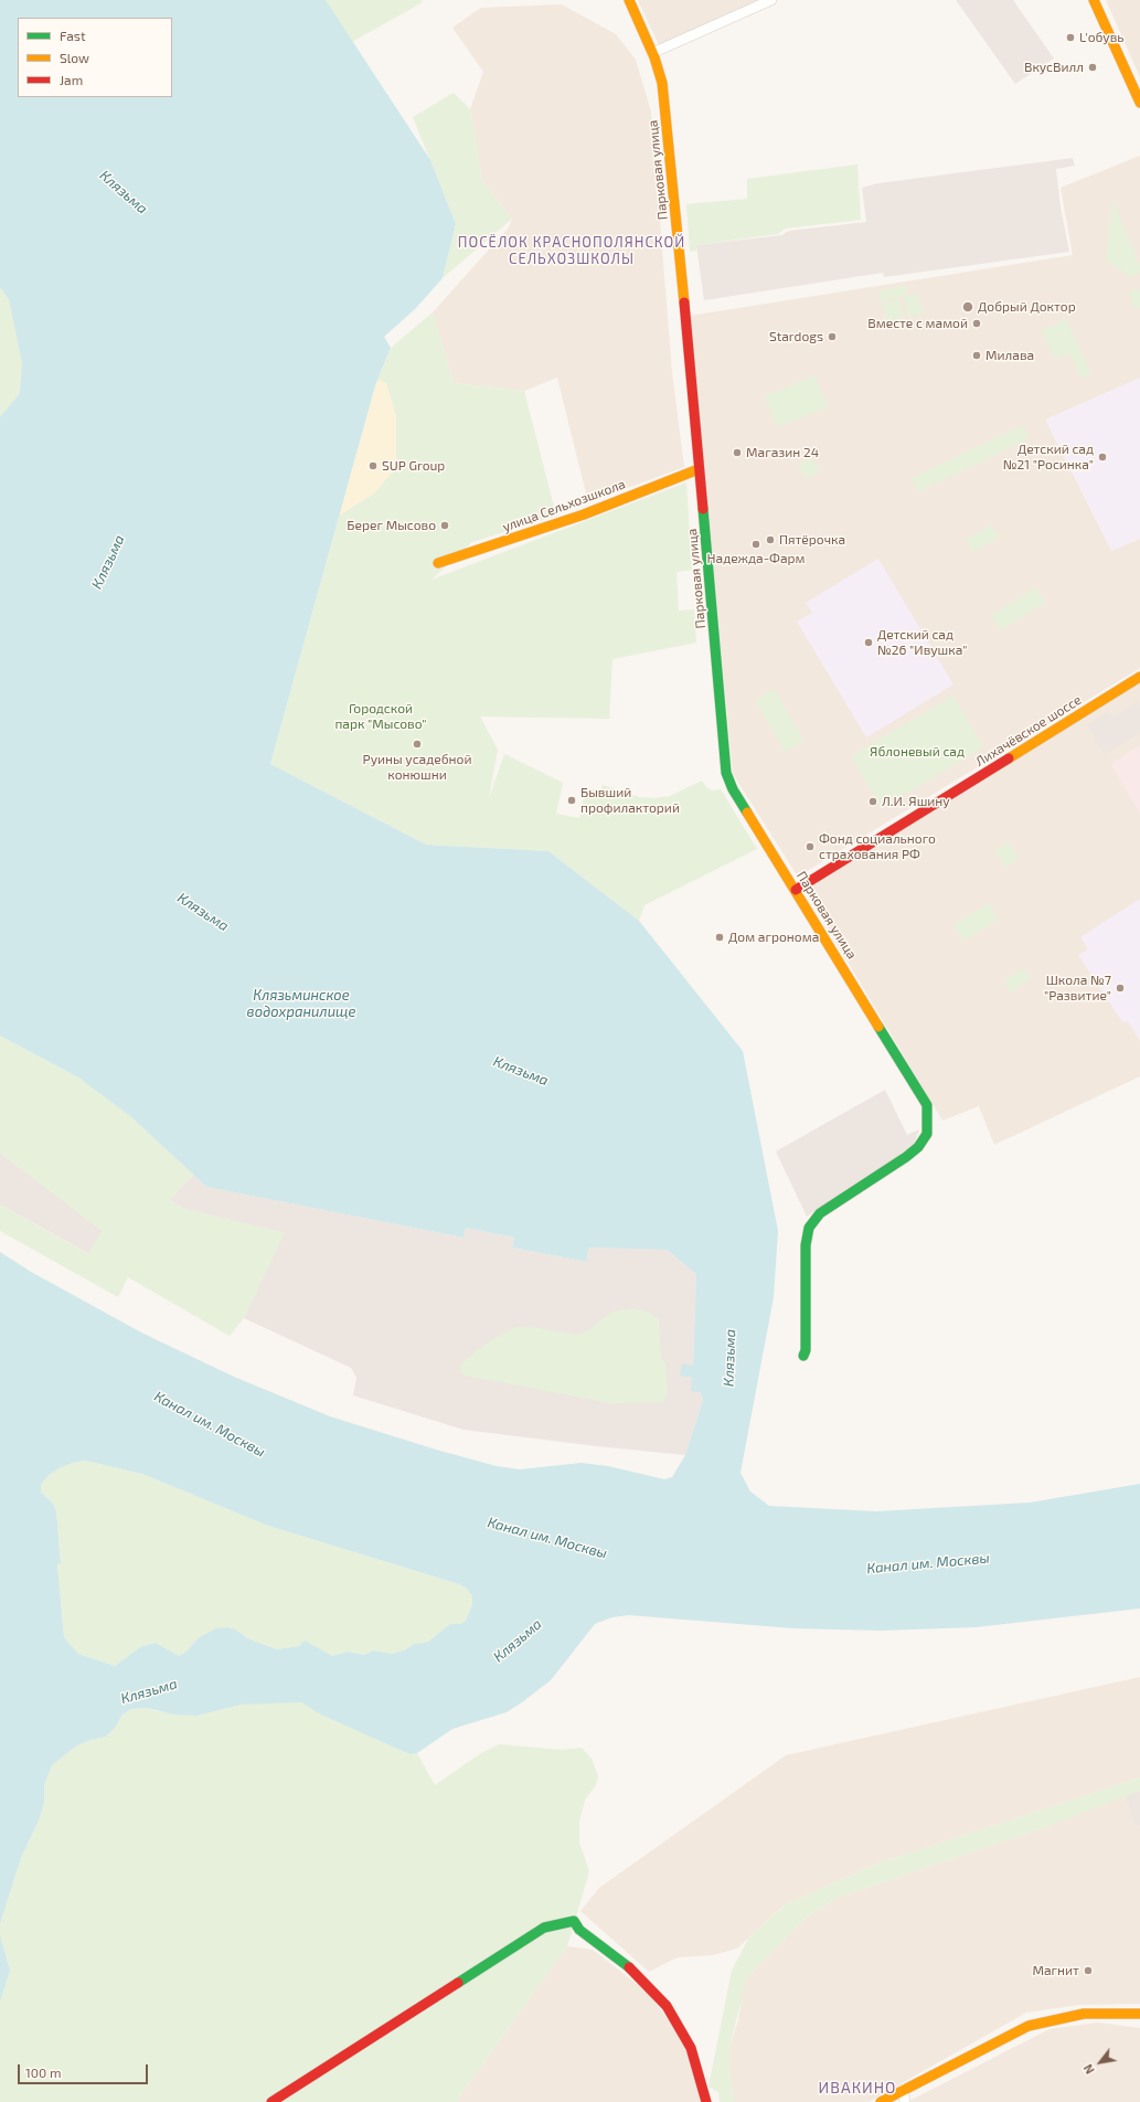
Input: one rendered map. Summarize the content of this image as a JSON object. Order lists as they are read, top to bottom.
{
  "streets": {
    "street": ["Парковая улица", "улица Сельхозшкола", "Лихачёвское шоссе"]
  },
  "crossings": [
    ["Парковая улица", "улица Сельхозшкола"],
    ["Парковая улица", "Лихачёвское шоссе"]
  ],
  "districts": ["ПОСЁЛОК КРАСНОПОЛЯНСКОЙ СЕЛЬХОЗШКОЛЫ", "ИВАКИНО"],
  "water": ["Клязьма", "Клязьминское водохранилище", "Канал им. Москвы"],
  "parks": ["Городской парк \"Мысово\"", "Яблоневый сад"],
  "places": [
    "L'обувь",
    "ВкусВилл",
    "Добрый Доктор",
    "Вместе с мамой",
    "Stardogs",
    "Милава",
    "Магазин 24",
    "Детский сад №21 \"Росинка\"",
    "SUP Group",
    "Берег Мысово",
    "Пятёрочка",
    "Надежда-Фарм",
    "Детский сад №26 \"Ивушка\"",
    "Руины усадебной конюшни",
    "Бывший профилакторий",
    "Л.И. Яшину",
    "Фонд социального страхования РФ",
    "Дом агронома",
    "Школа №7 \"Развитие\"",
    "Магнит"
  ],
  "legend": ["Fast", "Slow", "Jam"],
  "scale_bar": "100 m",
  "north": "bottom left"
}
